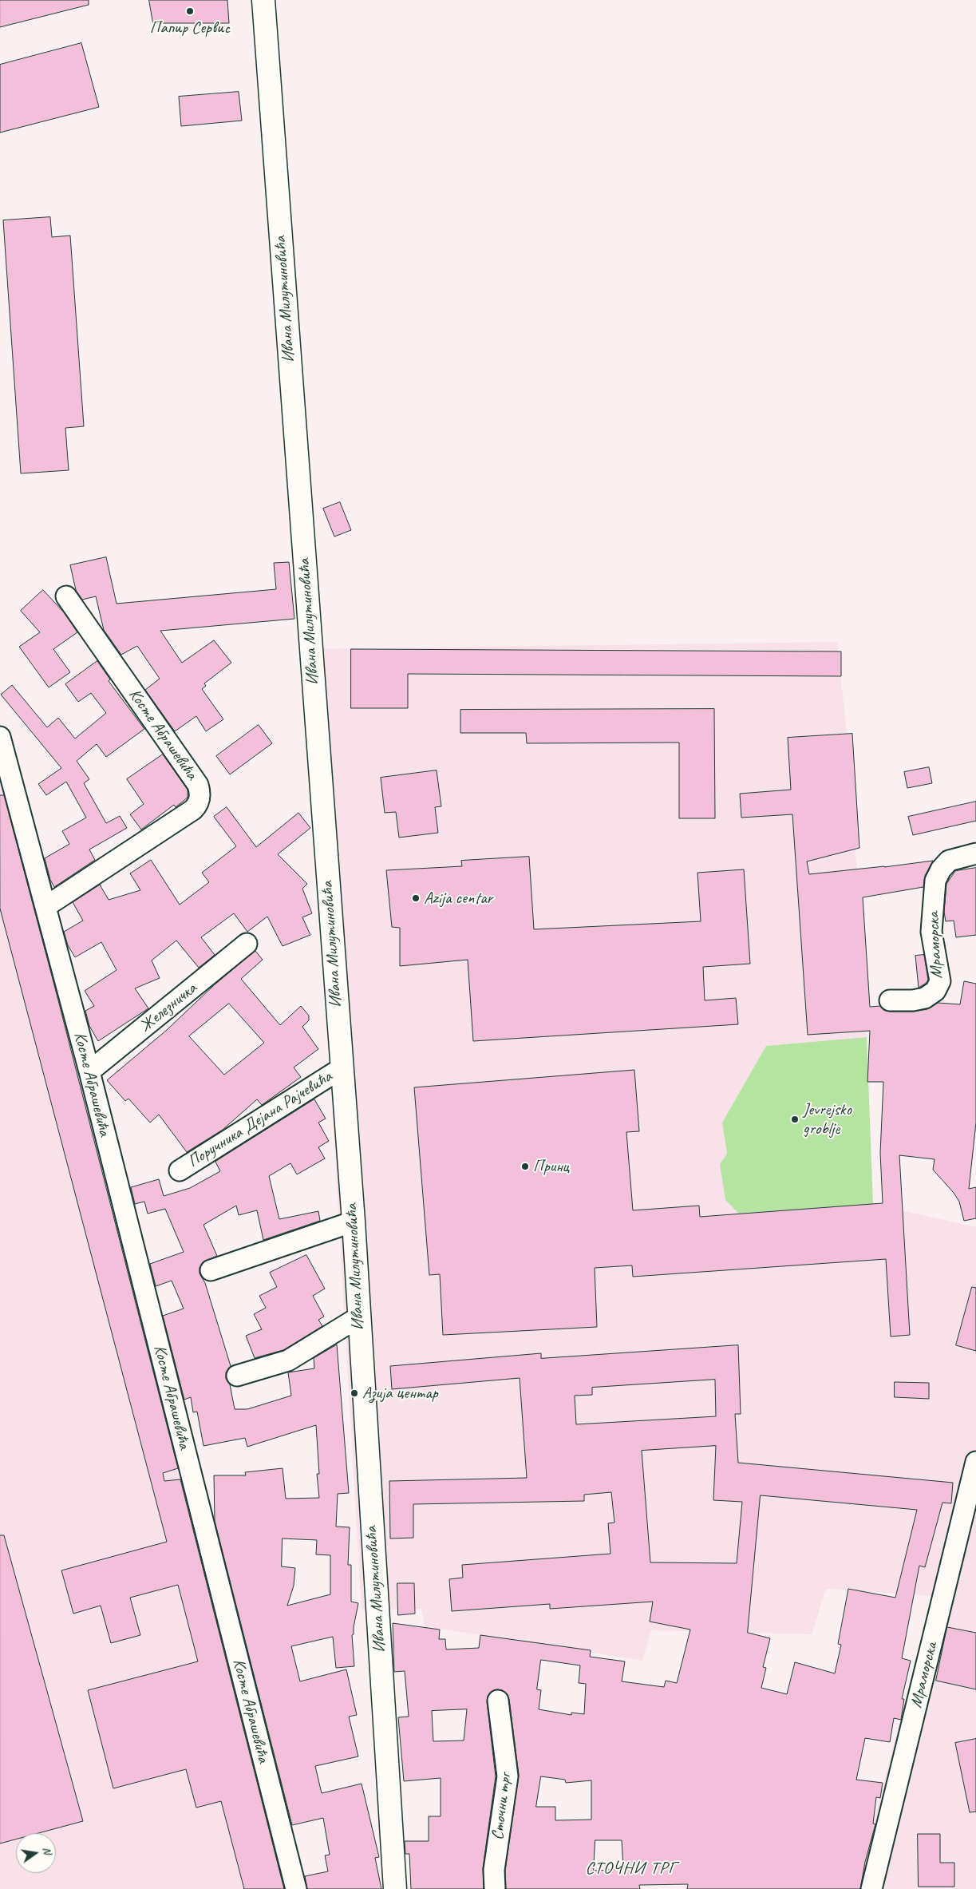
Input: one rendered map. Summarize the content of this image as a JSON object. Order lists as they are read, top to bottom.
{
  "streets": {
    "street": [
      "Ивана Милутиновића",
      "Косте Абрашевића",
      "Мраморска",
      "Железничка",
      "Поручника Дејана Рајчевића",
      "Сточни трг"
    ]
  },
  "crossings": [
    ["Ивана Милутиновића", "Поручника Дејана Рајчевића"],
    ["Косте Абрашевића", "Железничка"]
  ],
  "districts": ["СТОЧНИ ТРГ"],
  "places": [
    "Папир Сервис",
    "Azija centar",
    "Jevrejsko groblje",
    "Принц",
    "Азија центар"
  ],
  "north": "right"
}
